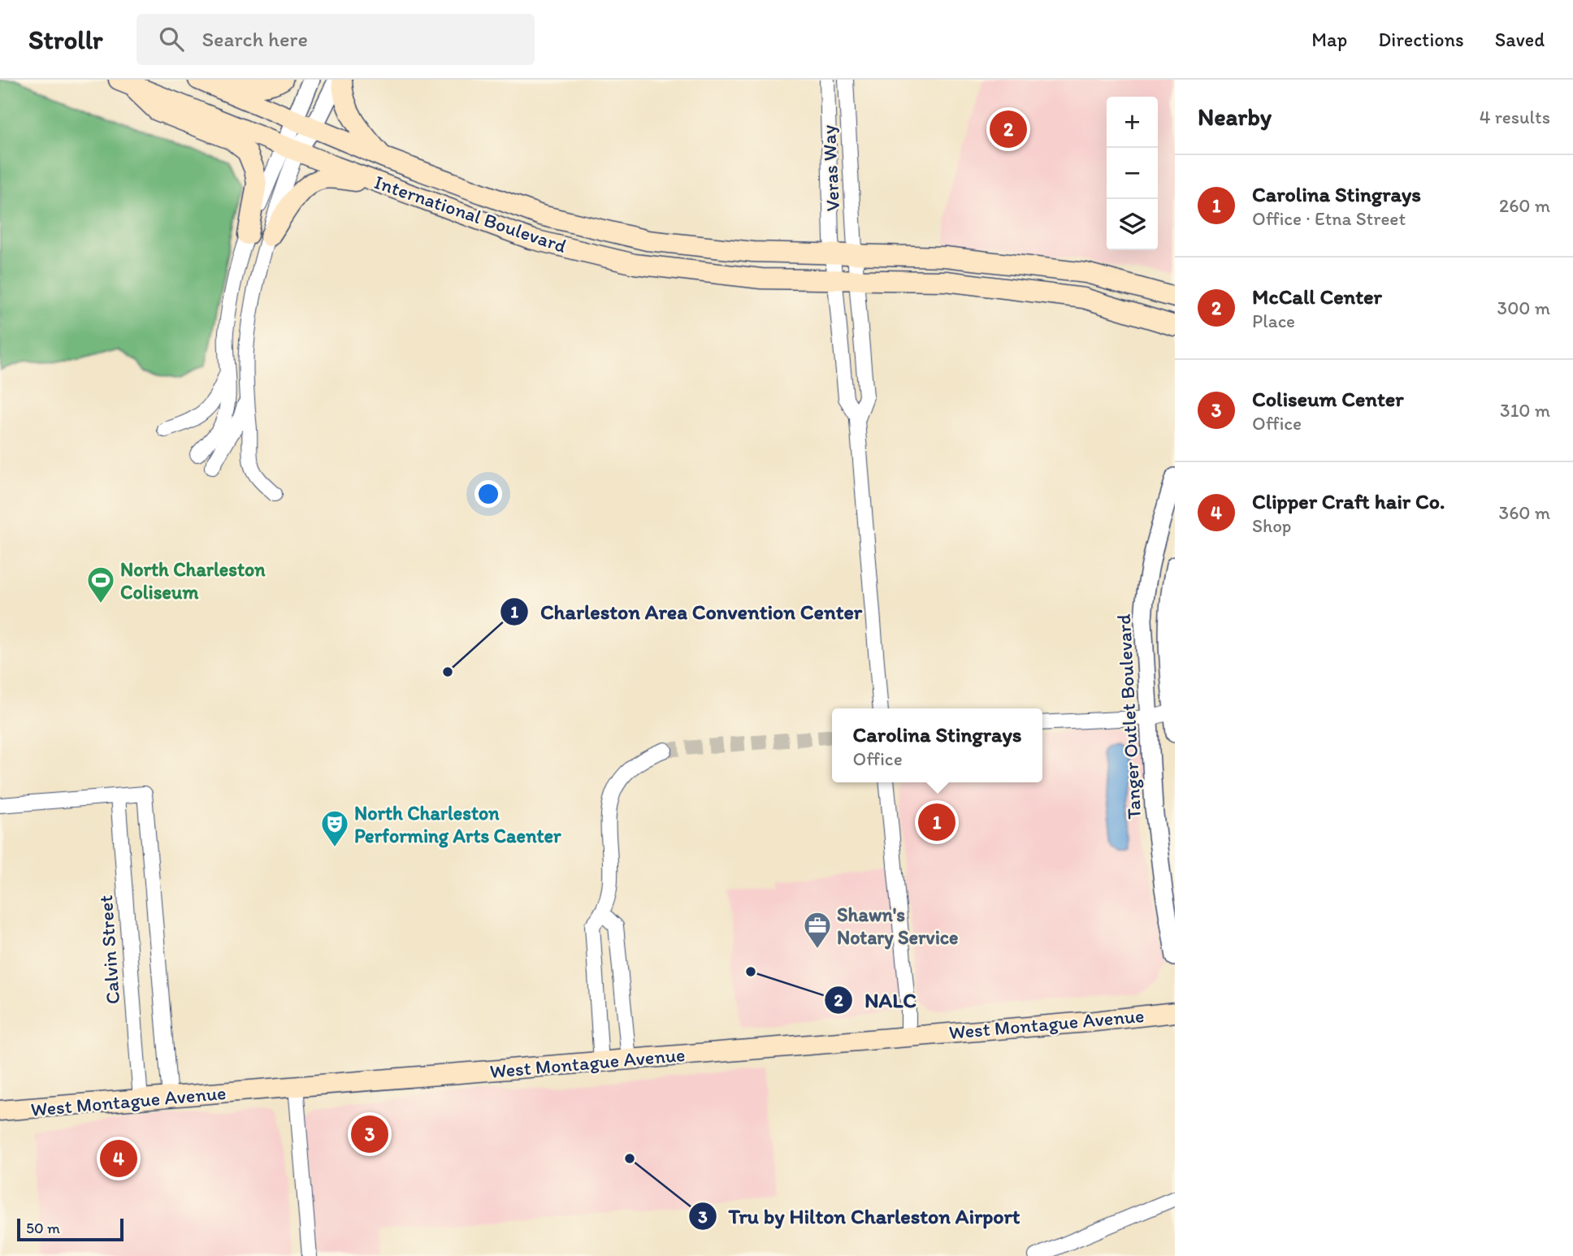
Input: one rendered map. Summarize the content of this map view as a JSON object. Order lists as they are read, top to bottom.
{
  "streets": {
    "main road": ["International Boulevard", "West Montague Avenue"],
    "street": ["Veras Way", "Tanger Outlet Boulevard", "Calvin Street"]
  },
  "crossings": [
    ["Veras Way", "International Boulevard"],
    ["Calvin Street", "West Montague Avenue"]
  ],
  "places": {
    "sports": ["North Charleston Coliseum"],
    "other": ["Charleston Area Convention Center", "NALC", "Tru by Hilton Charleston Airport"],
    "theatre": ["North Charleston Performing Arts Caenter"],
    "office": ["Shawn's Notary Service"]
  },
  "scale_bar": "50 m",
  "page": {
    "header": "Strollr",
    "search": "Search here",
    "nav": ["Map", "Directions", "Saved"],
    "heading": ["Nearby", "4 results"],
    "map_buttons": ["+", "−"],
    "pins": [
      "2",
      "1",
      "3",
      "4"
    ],
    "list": [
      {
        "mark": "1",
        "name": "Carolina Stingrays",
        "note": "Office · Etna Street",
        "value": "260 m"
      },
      {
        "mark": "2",
        "name": "McCall Center",
        "note": "Place",
        "value": "300 m"
      },
      {
        "mark": "3",
        "name": "Coliseum Center",
        "note": "Office",
        "value": "310 m"
      },
      {
        "mark": "4",
        "name": "Clipper Craft hair Co.",
        "note": "Shop",
        "value": "360 m"
      }
    ],
    "popup": ["Carolina Stingrays", "Office"],
    "scale": "50 m"
  }
}
